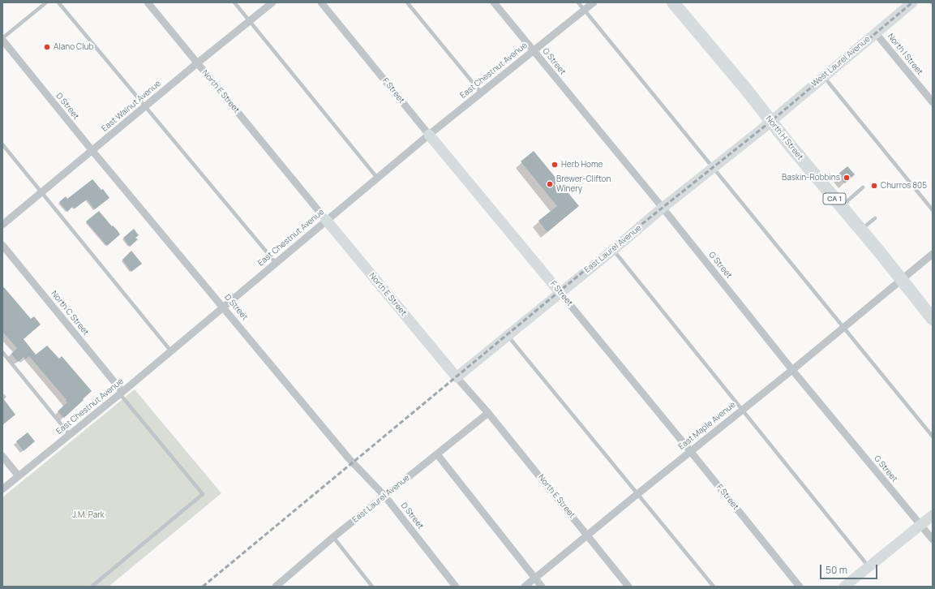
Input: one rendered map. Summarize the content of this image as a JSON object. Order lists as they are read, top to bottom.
{
  "streets": {
    "highway": ["North H Street", "CA 1"],
    "street": [
      "North I Street",
      "G Street",
      "West Laurel Avenue",
      "East Chestnut Avenue",
      "F Street",
      "North E Street",
      "D Street",
      "East Walnut Avenue",
      "East Laurel Avenue",
      "North C Street",
      "East Maple Avenue"
    ]
  },
  "crossings": [
    ["North I Street", "West Laurel Avenue"],
    ["G Street", "East Chestnut Avenue"],
    ["G Street", "East Laurel Avenue"],
    ["G Street", "East Maple Avenue"],
    ["West Laurel Avenue", "North H Street"],
    ["West Laurel Avenue", "East Laurel Avenue"],
    ["East Chestnut Avenue", "F Street"],
    ["East Chestnut Avenue", "North E Street"],
    ["East Chestnut Avenue", "D Street"],
    ["East Chestnut Avenue", "North C Street"],
    ["F Street", "East Laurel Avenue"],
    ["F Street", "East Maple Avenue"],
    ["North E Street", "East Walnut Avenue"],
    ["North E Street", "East Laurel Avenue"],
    ["North E Street", "East Maple Avenue"],
    ["D Street", "East Walnut Avenue"],
    ["D Street", "East Laurel Avenue"],
    ["North H Street", "East Laurel Avenue"],
    ["North H Street", "East Maple Avenue"]
  ],
  "parks": ["J.M. Park"],
  "places": [
    "Alano Club",
    "Herb Home",
    "Baskin-Robbins",
    "Brewer-Clifton Winery",
    "Churros 805"
  ],
  "scale_bar": "50 m"
}
